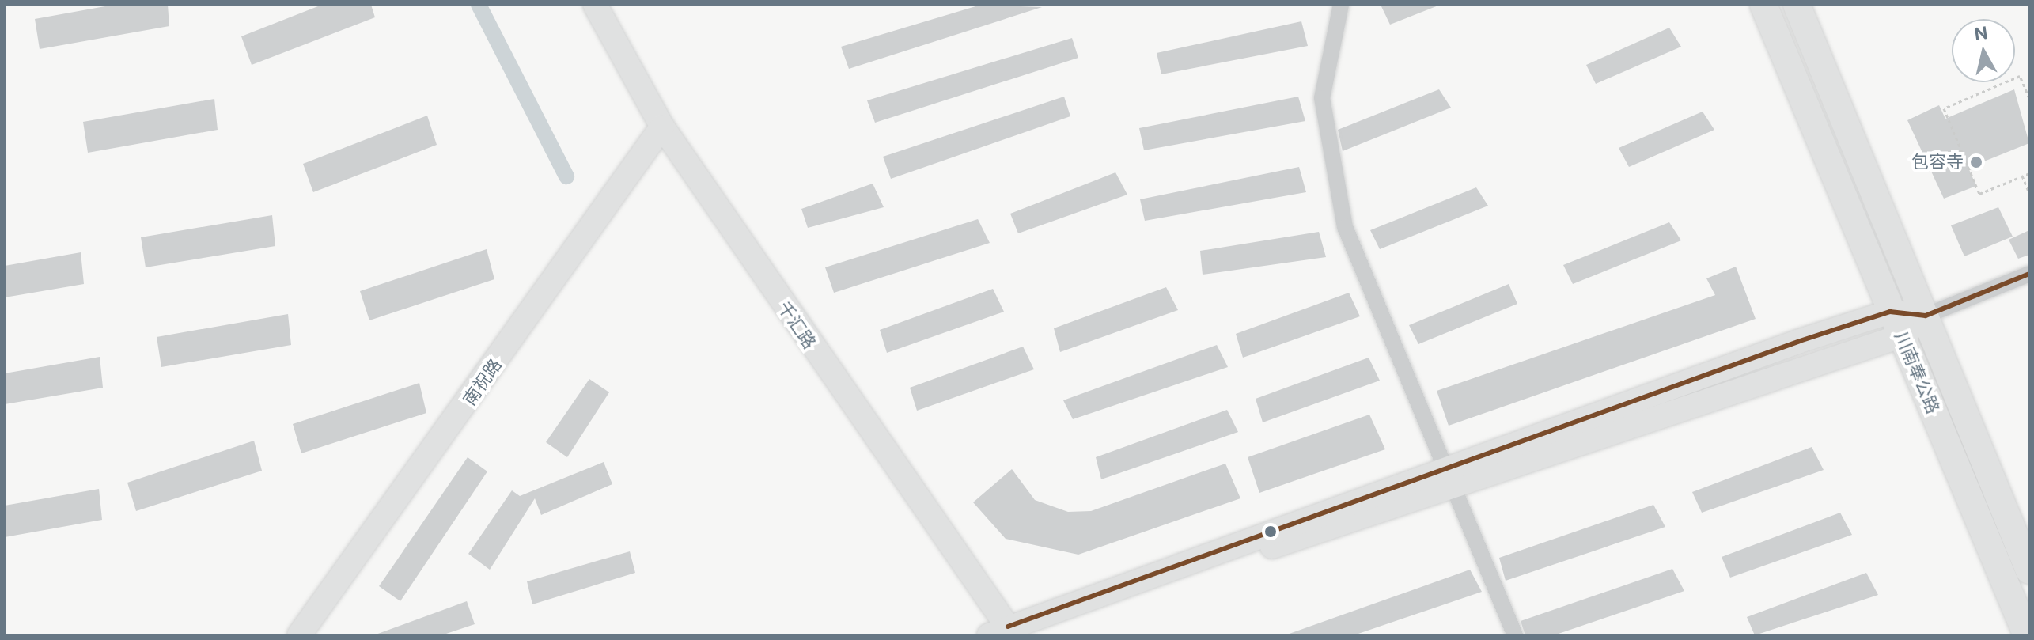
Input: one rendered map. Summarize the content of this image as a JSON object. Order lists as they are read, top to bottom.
{
  "streets": {
    "main road": ["川南奉公路"],
    "street": ["千汇路", "南祝路"]
  },
  "crossings": [
    ["千汇路", "南祝路"]
  ],
  "places": ["包容寺"],
  "north": "top"
}
